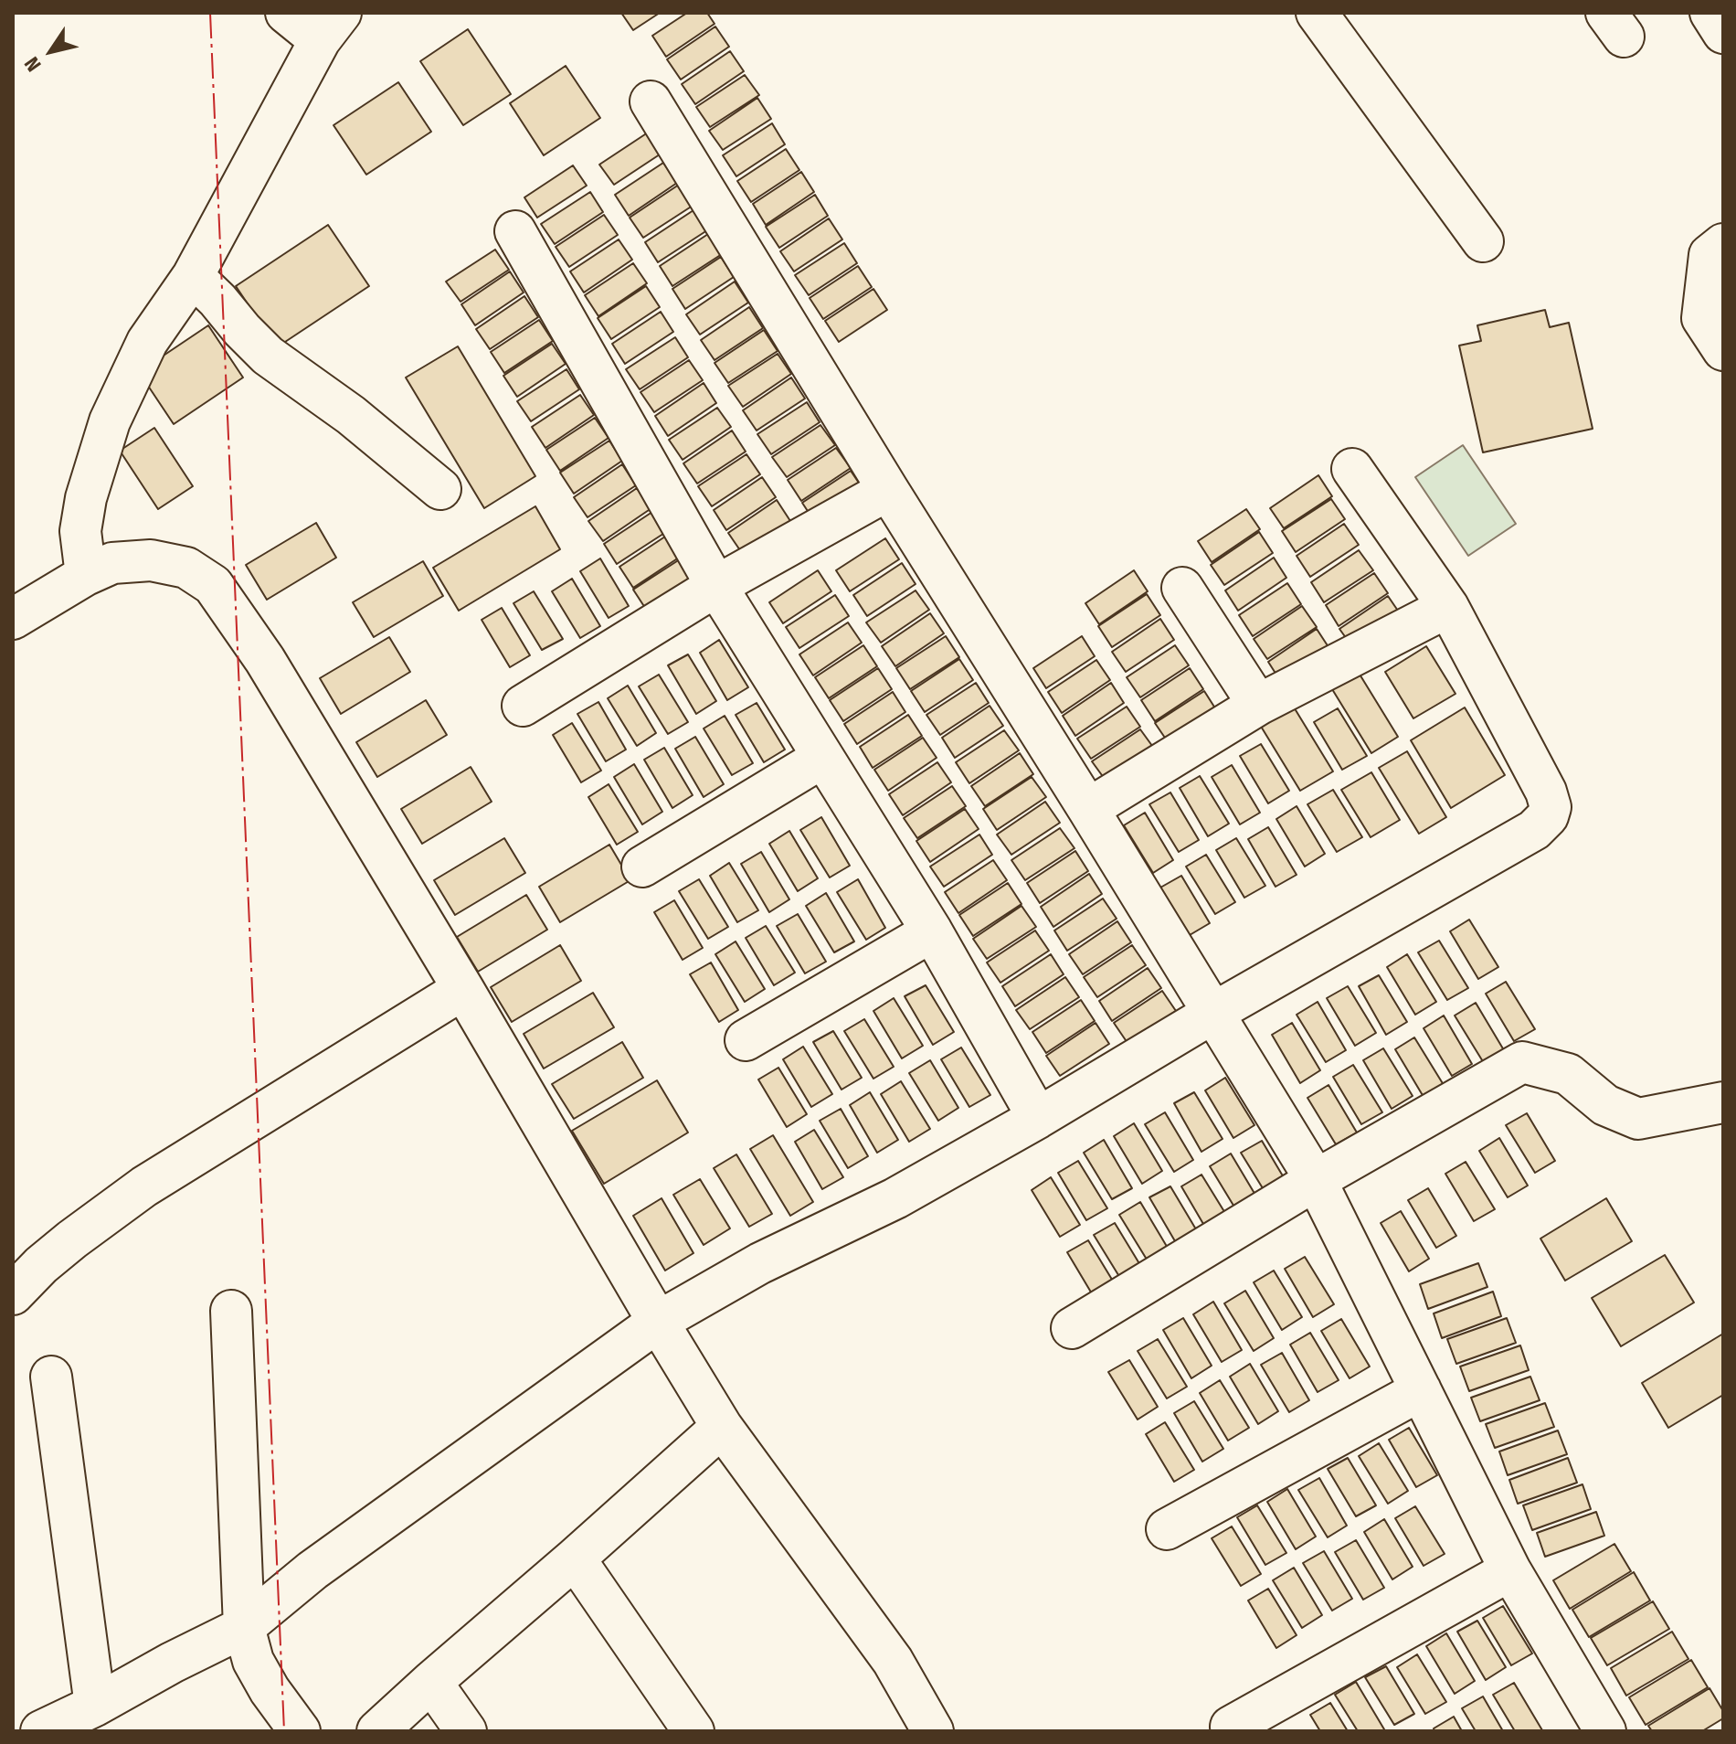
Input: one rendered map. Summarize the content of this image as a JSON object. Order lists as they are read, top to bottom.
{
  "north": "bottom left"
}
